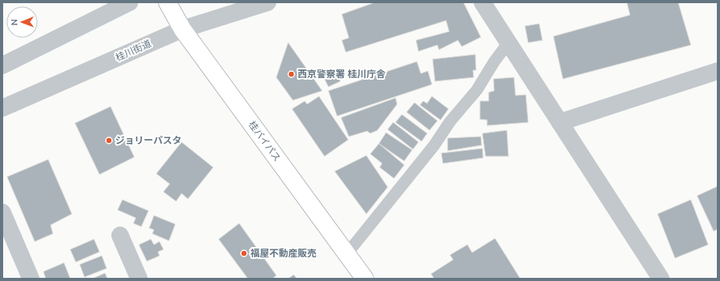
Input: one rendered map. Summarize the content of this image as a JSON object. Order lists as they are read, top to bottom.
{
  "streets": {
    "highway": ["桂バイパス"],
    "street": ["桂川街道"]
  },
  "crossings": [
    ["桂川街道", "桂バイパス"]
  ],
  "places": ["西京警察署 桂川庁舎", "ジョリーパスタ", "福屋不動産販売"],
  "north": "left"
}
